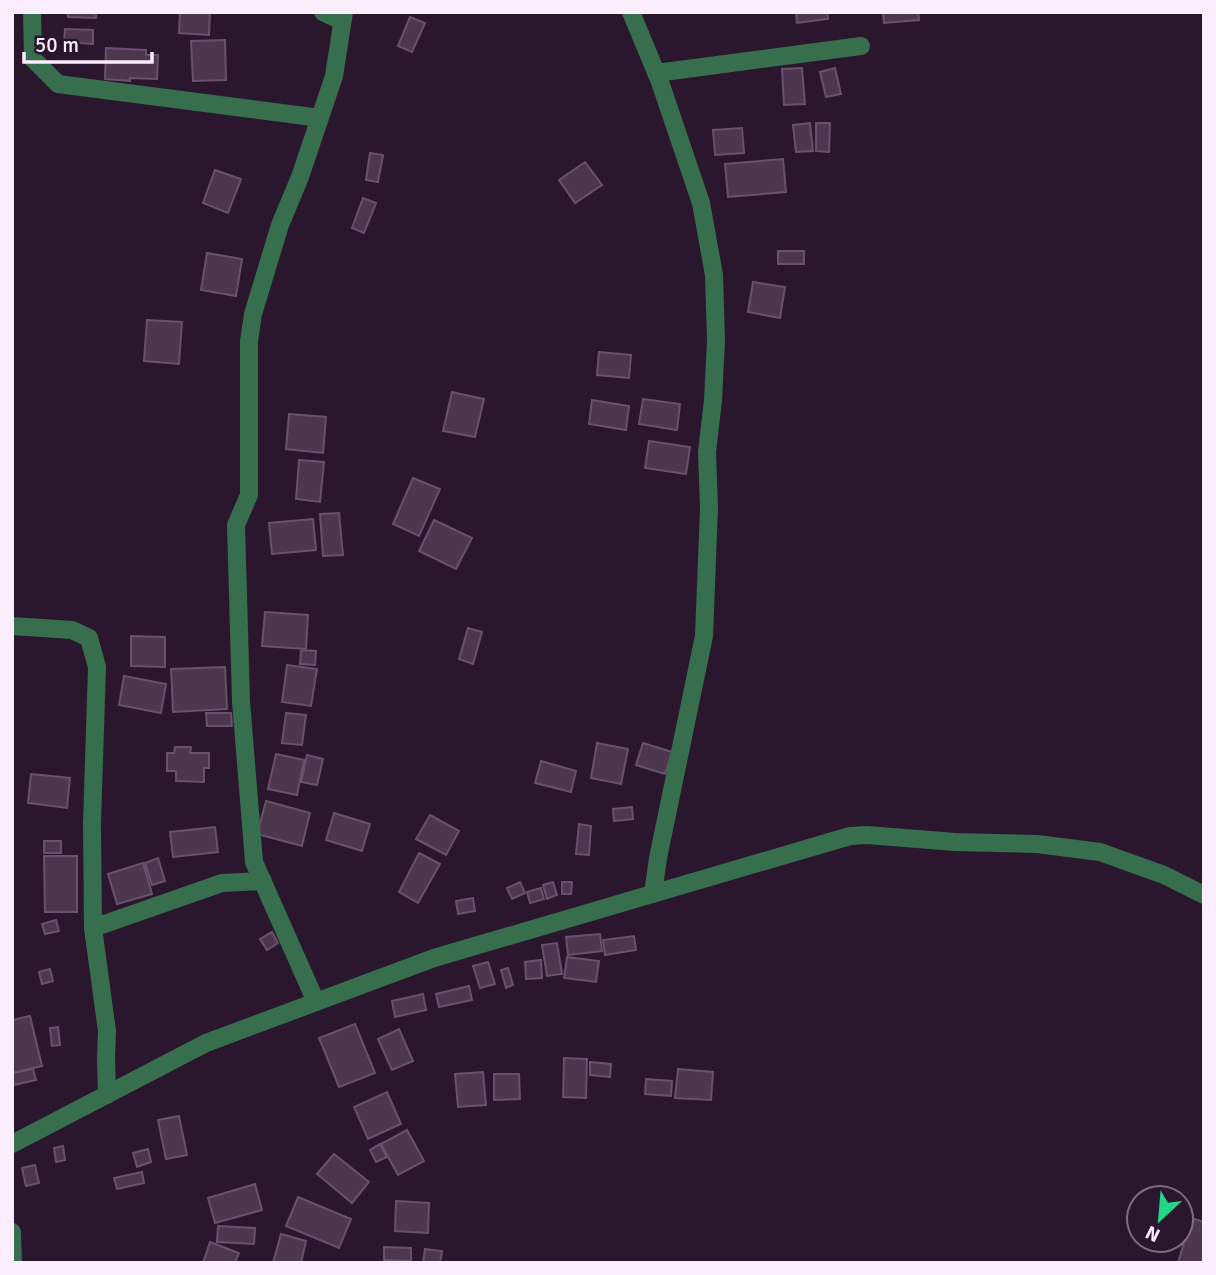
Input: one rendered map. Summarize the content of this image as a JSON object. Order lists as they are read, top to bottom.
{
  "scale_bar": "50 m",
  "north": "bottom left"
}
